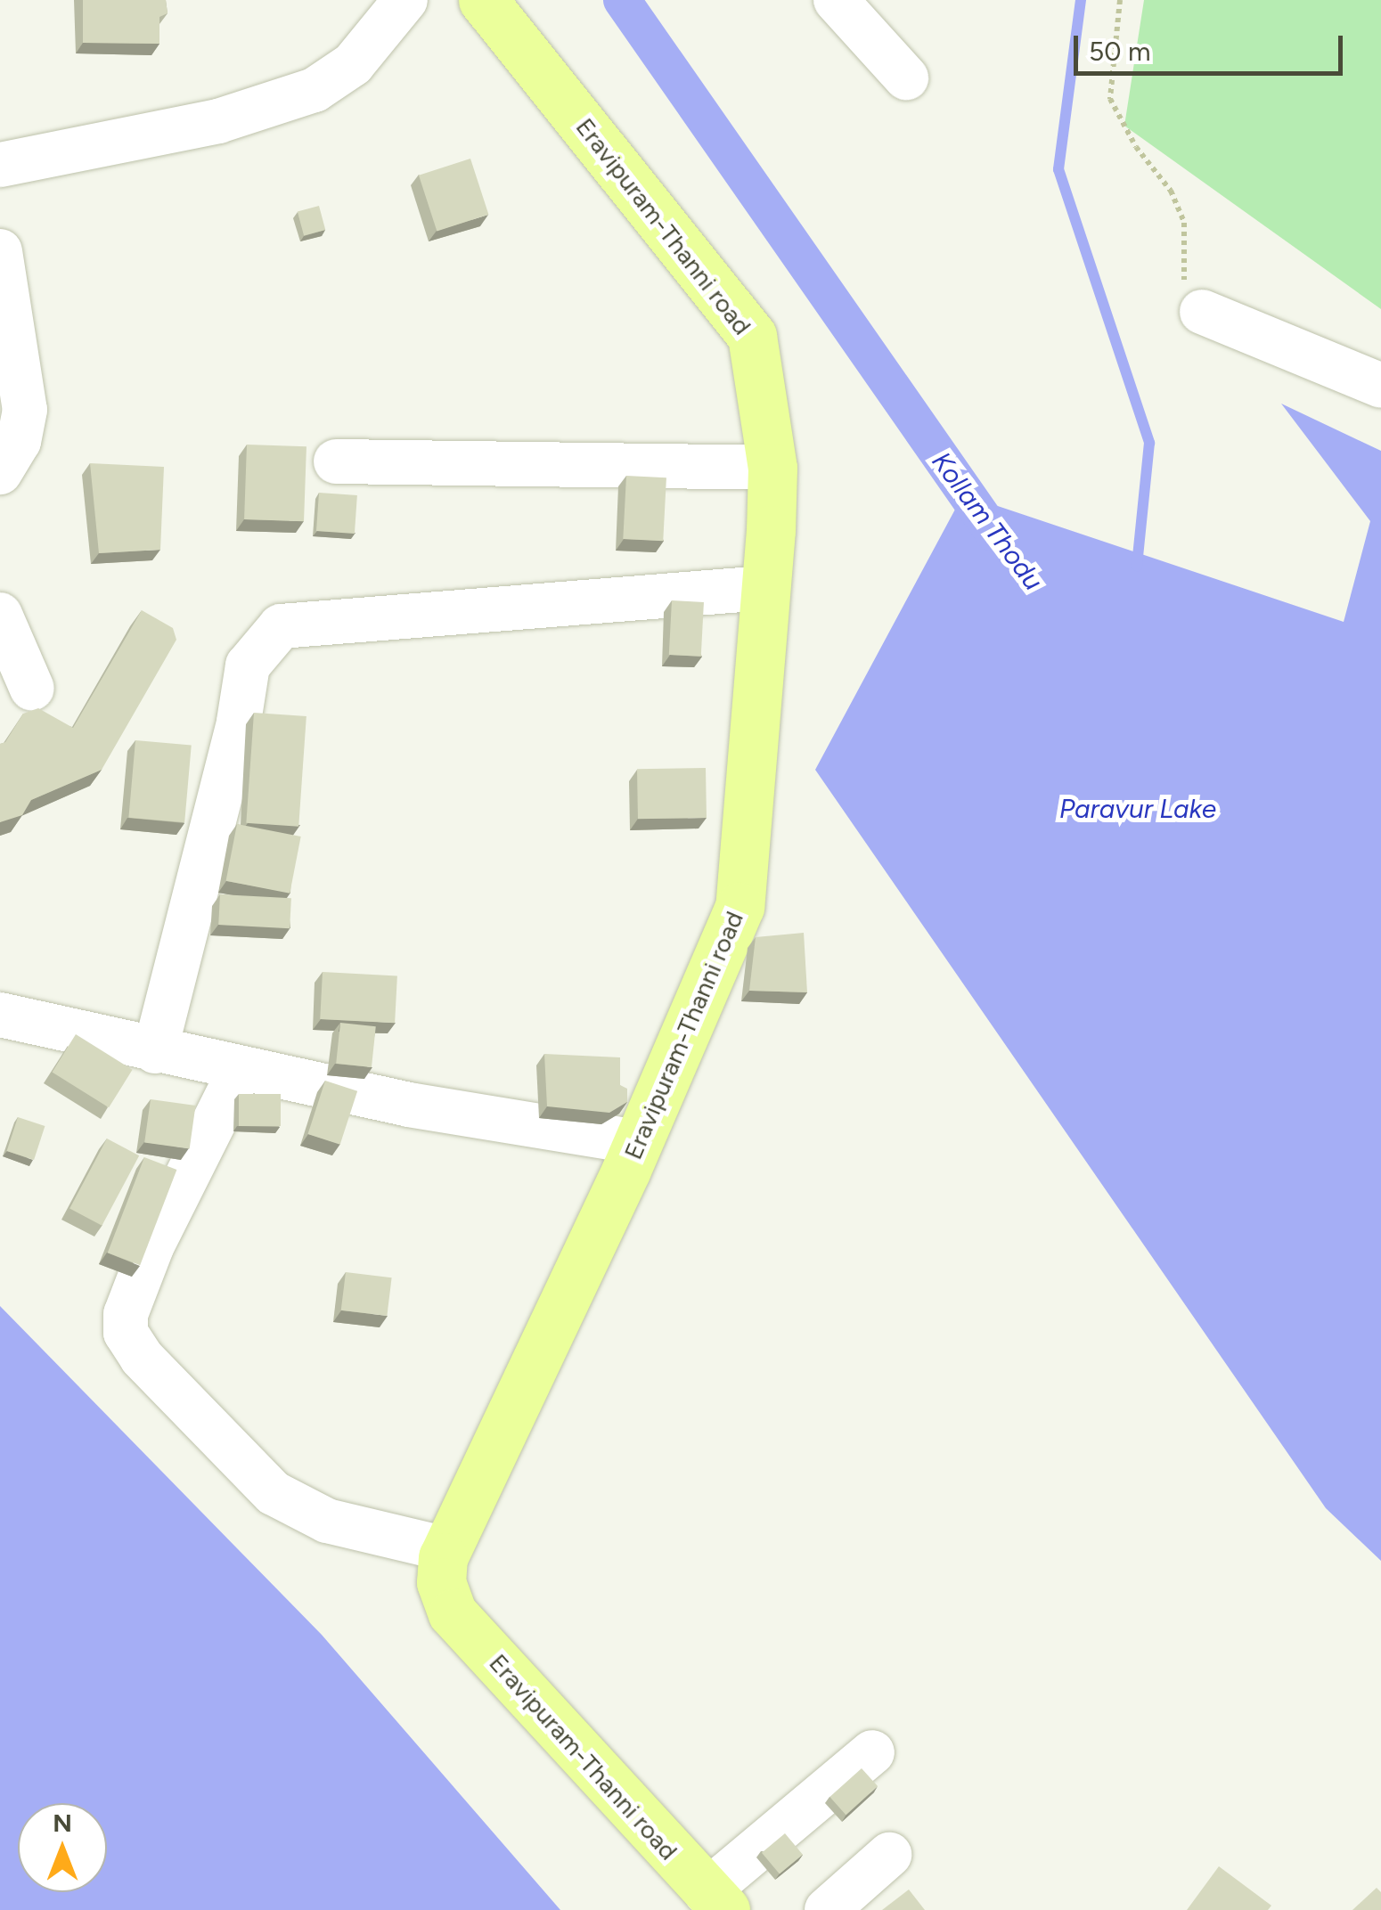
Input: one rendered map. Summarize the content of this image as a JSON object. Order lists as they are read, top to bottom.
{
  "streets": {
    "main road": ["Eravipuram-Thanni road"]
  },
  "water": ["Kollam Thodu", "Paravur Lake"],
  "scale_bar": "50 m",
  "north": "top"
}
